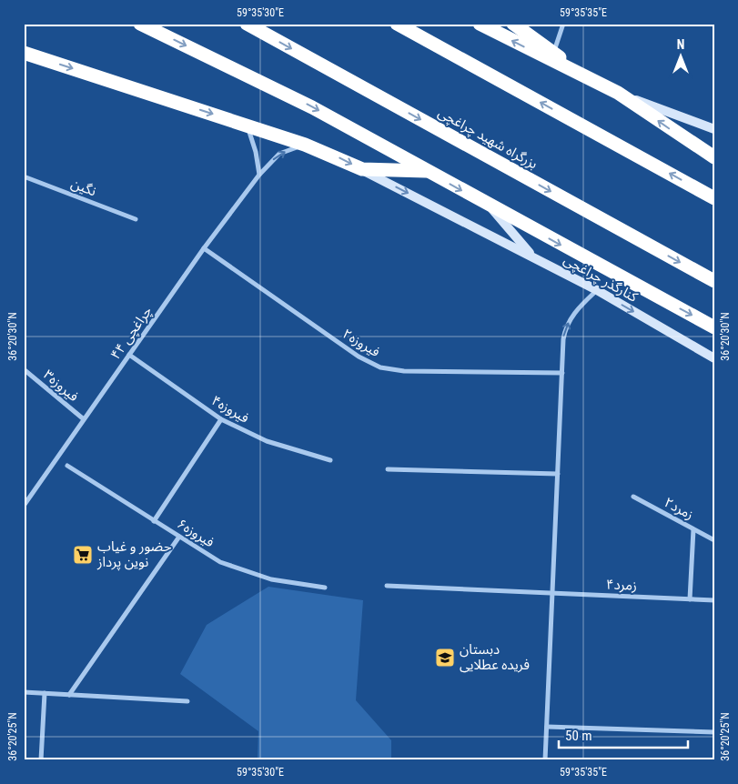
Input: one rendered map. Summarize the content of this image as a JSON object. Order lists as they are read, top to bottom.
{
  "streets": {
    "highway": ["بزرگراه شهید چراغچی"],
    "main road": ["کنارگذر چراغچی"],
    "street": [
      "نگین",
      "چراغچی ۴۴",
      "فیروزه۲",
      "فیروزه۳",
      "فیروزه۴",
      "زمرد۲",
      "فیروزه۶",
      "زمرد۴"
    ]
  },
  "crossings": [
    ["چراغچی ۴۴", "فیروزه۲"],
    ["چراغچی ۴۴", "فیروزه۳"],
    ["چراغچی ۴۴", "فیروزه۴"]
  ],
  "one_way": ["کنارگذر چراغچی"],
  "places": {
    "supermarket": ["حضور و غیاب نوین پرداز"],
    "school or university": ["دبستان فریده عطلایی"]
  },
  "scale_bar": "50 m",
  "north": "top",
  "coordinates": [
    "59°35'30\"E",
    "59°35'35\"E",
    "36°20'30\"N",
    "36°20'25\"N"
  ]
}
